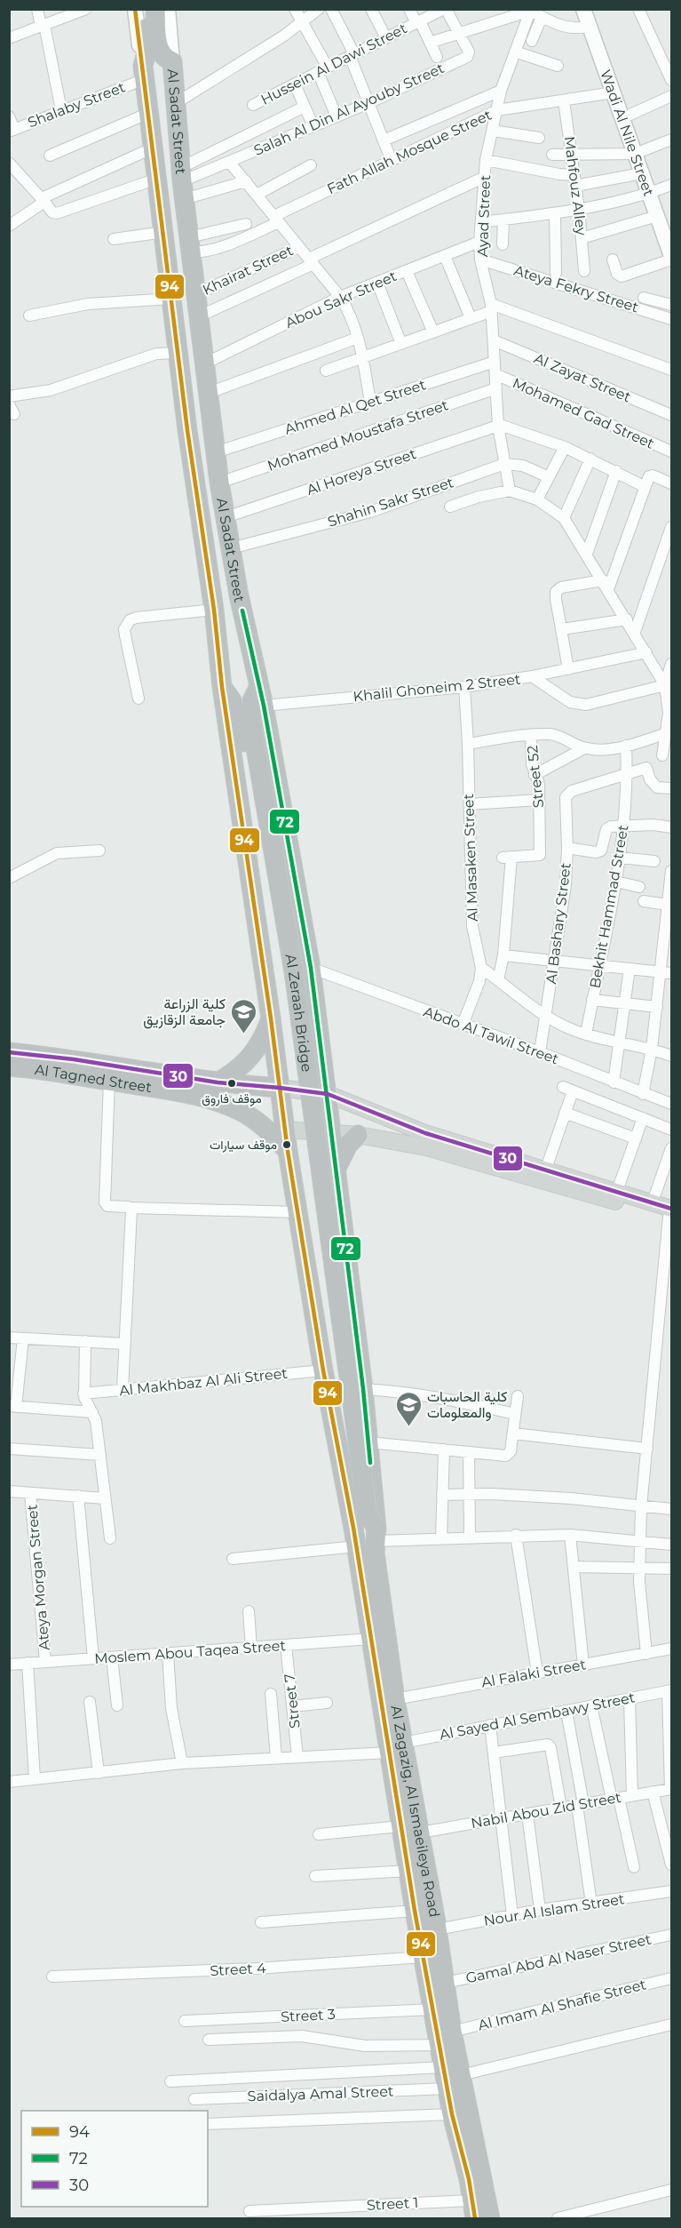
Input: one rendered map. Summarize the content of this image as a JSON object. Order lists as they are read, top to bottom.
{
  "streets": {
    "highway": [
      "Al Sadat Street",
      "Al Zeraah Bridge",
      "Al Tagned Street",
      "Al Zagazig, Al Ismaeileya Road"
    ],
    "street": [
      "Hussein Al Dawi Street",
      "Shalaby Street",
      "Salah Al Din Al Ayouby Street",
      "Wadi Al Nile Street",
      "Fath Allah Mosque Street",
      "Mahfouz Alley",
      "Ayad Street",
      "Khairat Street",
      "Ateya Fekry Street",
      "Abou Sakr Street",
      "Al Zayat Street",
      "Ahmed Al Qet Street",
      "Mohamed Gad Street",
      "Mohamed Moustafa Street",
      "Al Horeya Street",
      "Shahin Sakr Street",
      "Khalil Ghoneim 2 Street",
      "Street 52",
      "Al Masaken Street",
      "Bekhit Hammad Street",
      "Al Bashary Street",
      "Abdo Al Tawil Street",
      "Al Makhbaz Al Ali Street",
      "Ateya Morgan Street",
      "Moslem Abou Taqea Street",
      "Al Falaki Street",
      "Street 7",
      "Al Sayed Al Sembawy Street",
      "Nabil Abou Zid Street",
      "Nour Al Islam Street",
      "Gamal Abd Al Naser Street",
      "Street 4",
      "Al Imam Al Shafie Street",
      "Street 3",
      "Saidalya Amal Street",
      "Street 1"
    ]
  },
  "crossings": [
    ["Hussein Al Dawi Street", "Salah Al Din Al Ayouby Street"],
    ["Shalaby Street", "Al Sadat Street"],
    ["Salah Al Din Al Ayouby Street", "Al Sadat Street"],
    ["Al Sadat Street", "Fath Allah Mosque Street"],
    ["Al Sadat Street", "Khairat Street"],
    ["Al Sadat Street", "Abou Sakr Street"],
    ["Al Sadat Street", "Ahmed Al Qet Street"],
    ["Al Sadat Street", "Mohamed Moustafa Street"],
    ["Al Sadat Street", "Al Horeya Street"],
    ["Al Sadat Street", "Shahin Sakr Street"],
    ["Al Sadat Street", "Khalil Ghoneim 2 Street"],
    ["Al Sadat Street", "Al Zeraah Bridge"],
    ["Al Sadat Street", "Abdo Al Tawil Street"],
    ["Al Sadat Street", "Al Tagned Street"],
    ["Al Sadat Street", "Al Makhbaz Al Ali Street"],
    ["Al Sadat Street", "Al Zagazig, Al Ismaeileya Road"],
    ["Wadi Al Nile Street", "Fath Allah Mosque Street"],
    ["Fath Allah Mosque Street", "Mahfouz Alley"],
    ["Fath Allah Mosque Street", "Ayad Street"],
    ["Ayad Street", "Ateya Fekry Street"],
    ["Ayad Street", "Abou Sakr Street"],
    ["Ayad Street", "Al Zayat Street"],
    ["Ayad Street", "Ahmed Al Qet Street"],
    ["Ayad Street", "Mohamed Gad Street"],
    ["Ayad Street", "Mohamed Moustafa Street"],
    ["Ayad Street", "Al Horeya Street"],
    ["Ayad Street", "Shahin Sakr Street"],
    ["Khalil Ghoneim 2 Street", "Al Masaken Street"],
    ["Al Masaken Street", "Abdo Al Tawil Street"],
    ["Bekhit Hammad Street", "Al Bashary Street"],
    ["Al Bashary Street", "Abdo Al Tawil Street"],
    ["Al Zeraah Bridge", "Al Zagazig, Al Ismaeileya Road"],
    ["Ateya Morgan Street", "Moslem Abou Taqea Street"],
    ["Moslem Abou Taqea Street", "Street 7"],
    ["Moslem Abou Taqea Street", "Al Zagazig, Al Ismaeileya Road"],
    ["Al Falaki Street", "Al Zagazig, Al Ismaeileya Road"],
    ["Street 7", "Al Sayed Al Sembawy Street"],
    ["Al Sayed Al Sembawy Street", "Al Zagazig, Al Ismaeileya Road"],
    ["Nabil Abou Zid Street", "Al Zagazig, Al Ismaeileya Road"],
    ["Al Zagazig, Al Ismaeileya Road", "Nour Al Islam Street"],
    ["Al Zagazig, Al Ismaeileya Road", "Gamal Abd Al Naser Street"],
    ["Al Zagazig, Al Ismaeileya Road", "Street 4"],
    ["Al Zagazig, Al Ismaeileya Road", "Al Imam Al Shafie Street"],
    ["Al Zagazig, Al Ismaeileya Road", "Street 3"],
    ["Al Zagazig, Al Ismaeileya Road", "Saidalya Amal Street"],
    ["Al Zagazig, Al Ismaeileya Road", "Street 1"],
    ["Gamal Abd Al Naser Street", "Street 4"]
  ],
  "places": {
    "school or university": ["كلية الزراعة جامعة الزقازيق", "كلية الحاسبات والمعلومات"],
    "other": ["موقف فاروق", "موقف سيارات"]
  },
  "lines": ["transit line 94", "transit line 72", "transit line 30"],
  "legend": ["94", "72", "30"]
}
